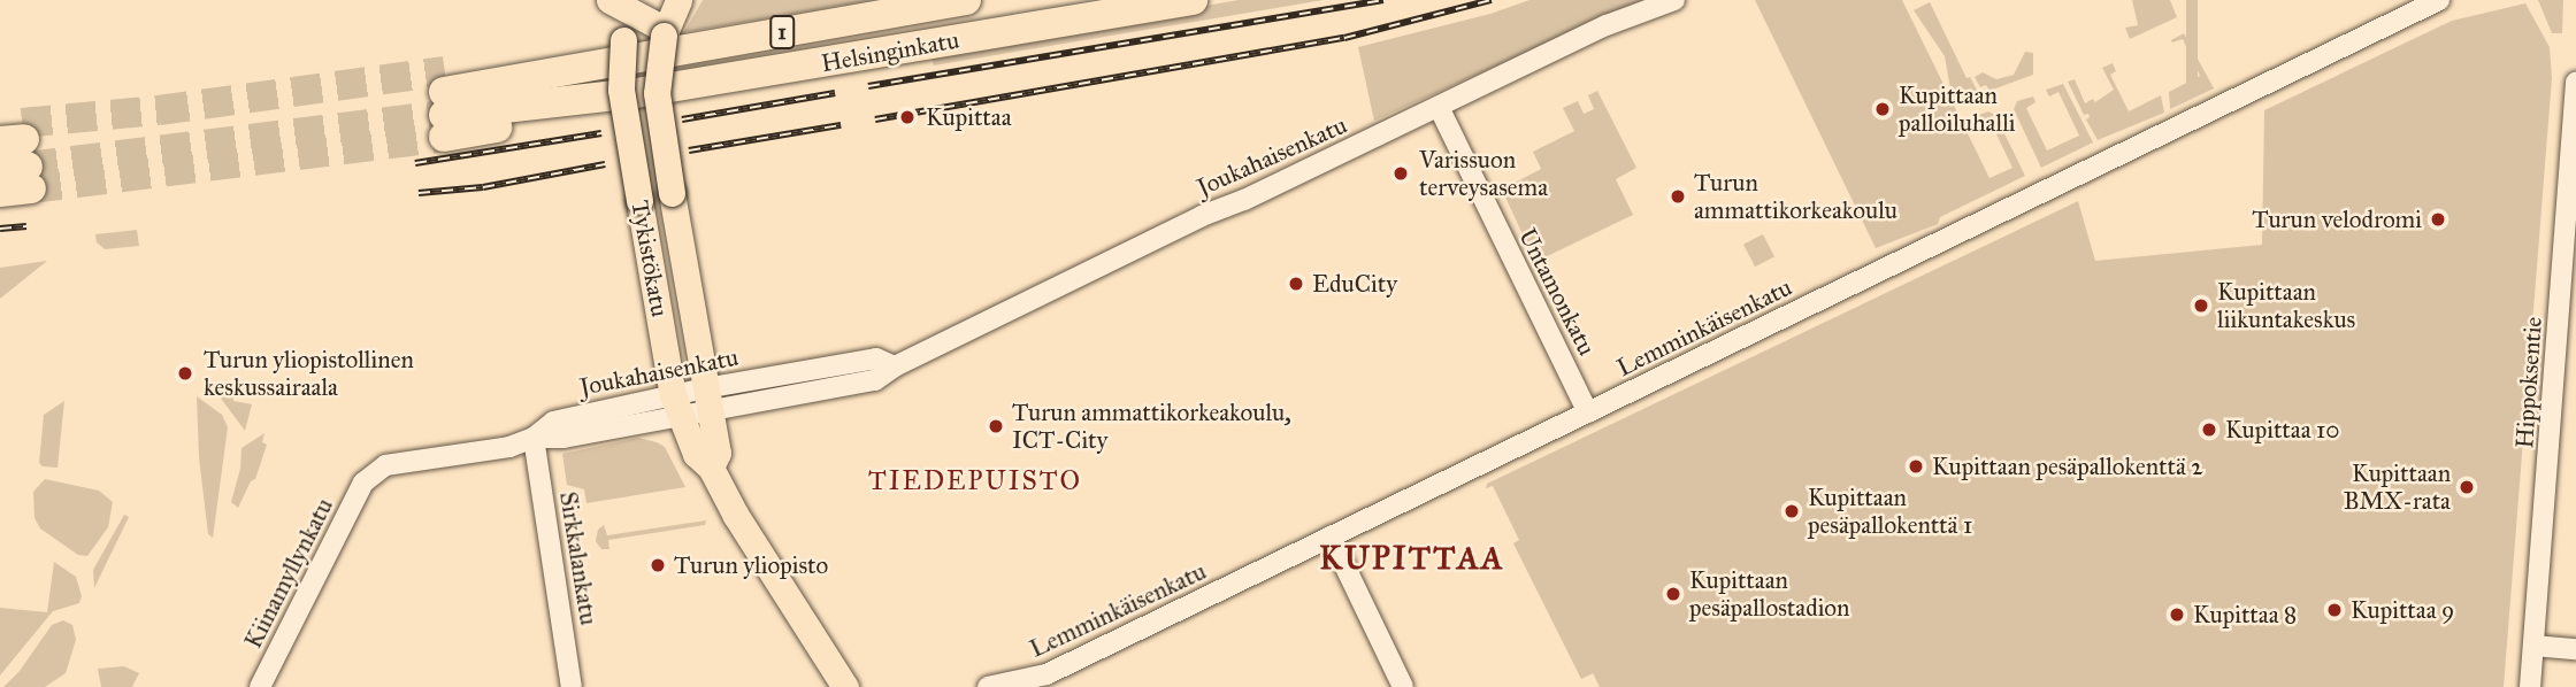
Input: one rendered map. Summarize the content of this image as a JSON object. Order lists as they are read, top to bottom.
{
  "streets": {
    "highway": ["1", "Helsinginkatu"],
    "main road": ["Tykistökatu"],
    "street": [
      "Joukahaisenkatu",
      "Untamonkatu",
      "Lemminkäisenkatu",
      "Hippoksentie",
      "Sirkkalankatu",
      "Kiinamyllynkatu"
    ]
  },
  "crossings": [
    ["Joukahaisenkatu", "Tykistökatu"],
    ["Joukahaisenkatu", "Untamonkatu"],
    ["Joukahaisenkatu", "Sirkkalankatu"],
    ["Joukahaisenkatu", "Kiinamyllynkatu"],
    ["Untamonkatu", "Lemminkäisenkatu"]
  ],
  "districts": ["TIEDEPUISTO", "KUPITTAA"],
  "places": [
    "Kupittaan palloiluhalli",
    "Kupittaa",
    "Varissuon terveysasema",
    "Turun ammattikorkeakoulu",
    "Turun velodromi",
    "EduCity",
    "Kupittaan liikuntakeskus",
    "Turun yliopistollinen keskussairaala",
    "Turun ammattikorkeakoulu, ICT-City",
    "Kupittaa 10",
    "Kupittaan pesäpallokenttä 2",
    "Kupittaan BMX-rata",
    "Kupittaan pesäpallokenttä 1",
    "Turun yliopisto",
    "Kupittaan pesäpallostadion",
    "Kupittaa 9",
    "Kupittaa 8"
  ]
}
